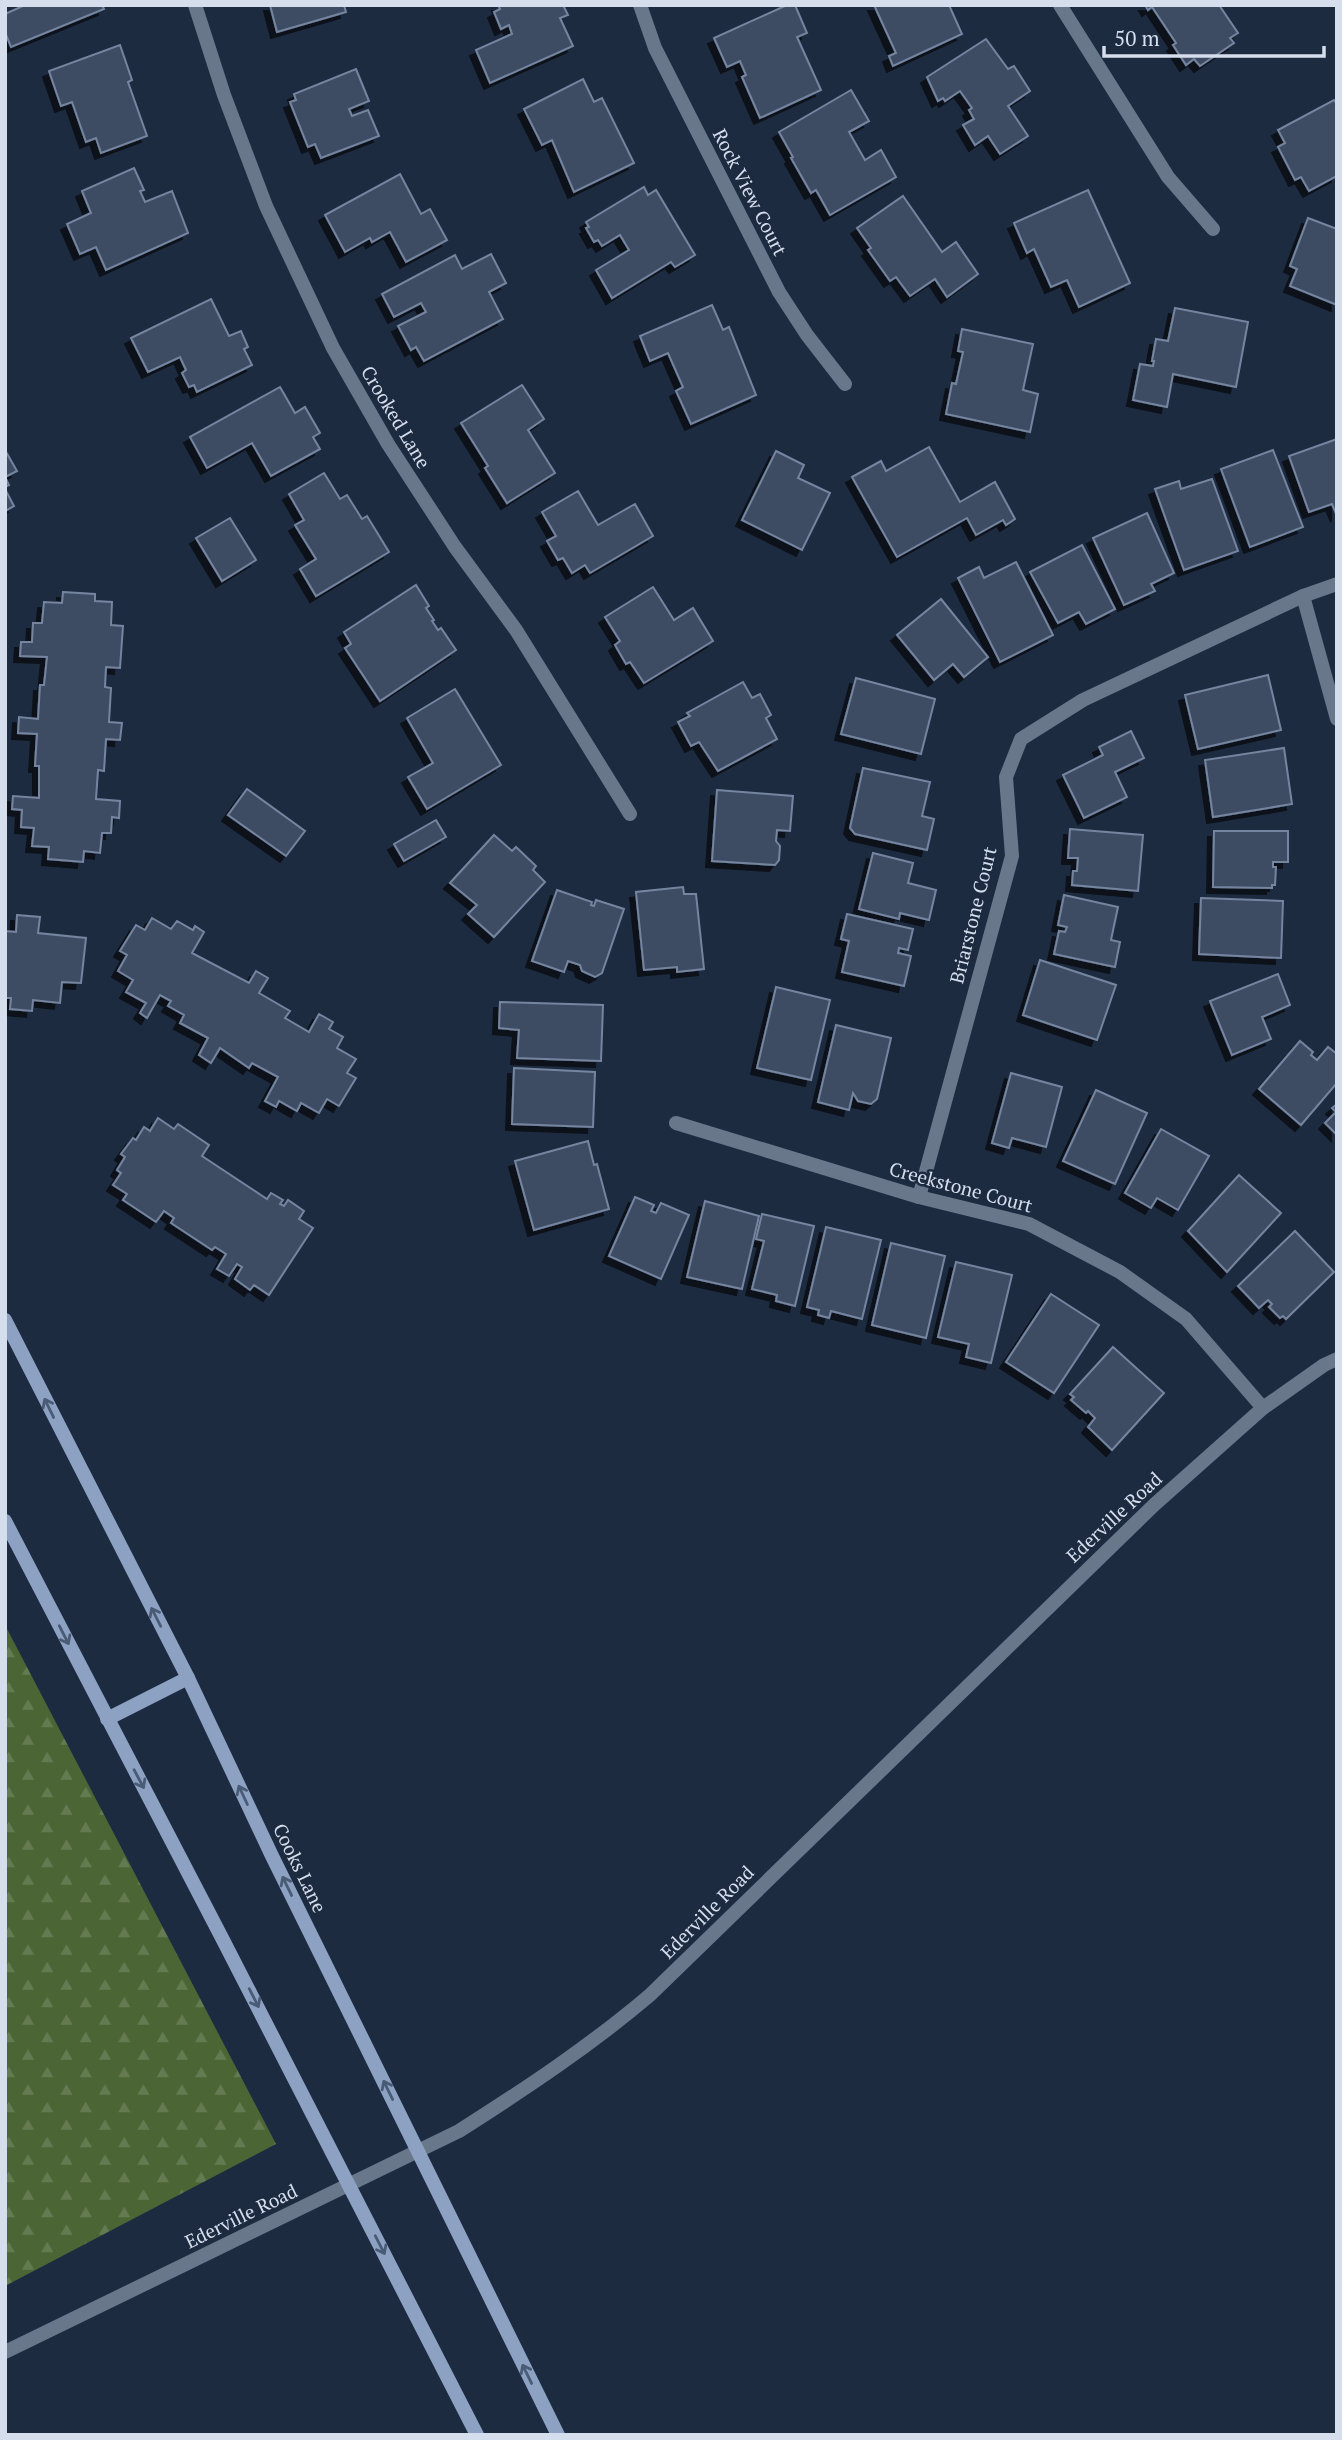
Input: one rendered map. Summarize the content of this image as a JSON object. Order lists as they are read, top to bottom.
{
  "streets": {
    "main road": ["Cooks Lane"],
    "street": [
      "Rock View Court",
      "Crooked Lane",
      "Briarstone Court",
      "Creekstone Court",
      "Ederville Road"
    ]
  },
  "crossings": [
    ["Briarstone Court", "Creekstone Court"],
    ["Creekstone Court", "Ederville Road"],
    ["Ederville Road", "Cooks Lane"]
  ],
  "scale_bar": "50 m"
}
